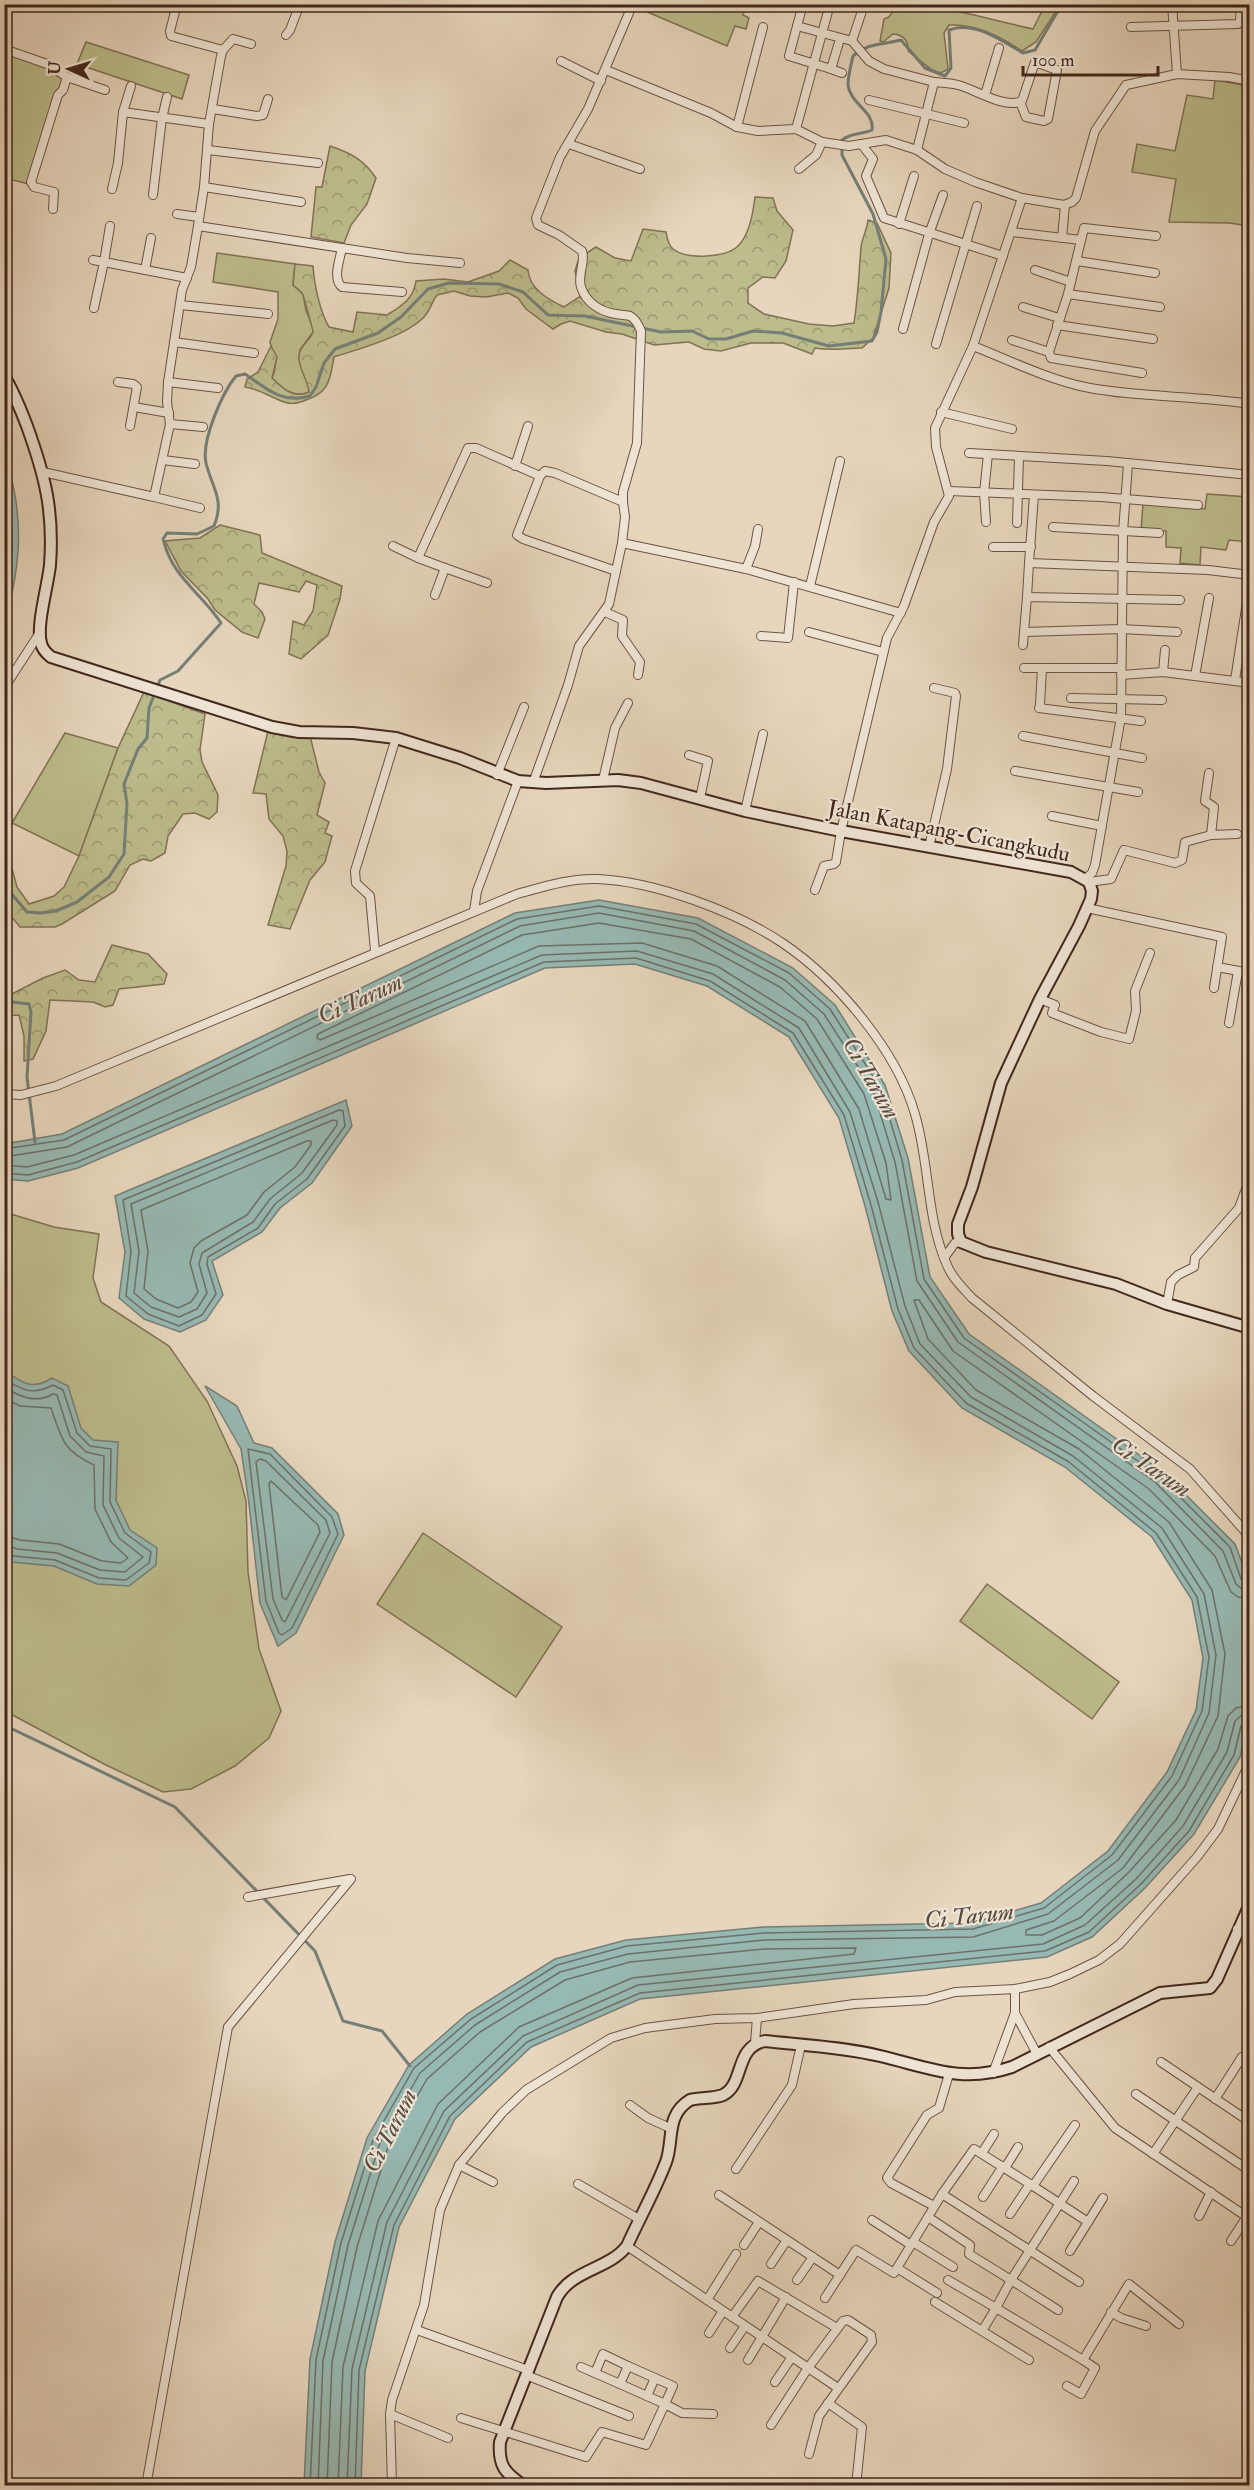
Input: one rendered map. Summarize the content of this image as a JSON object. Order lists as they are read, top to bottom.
{
  "streets": {
    "street": ["Jalan Katapang-Cicangkudu"]
  },
  "water": ["Ci Tarum"],
  "scale_bar": "100 m",
  "north": "left"
}
